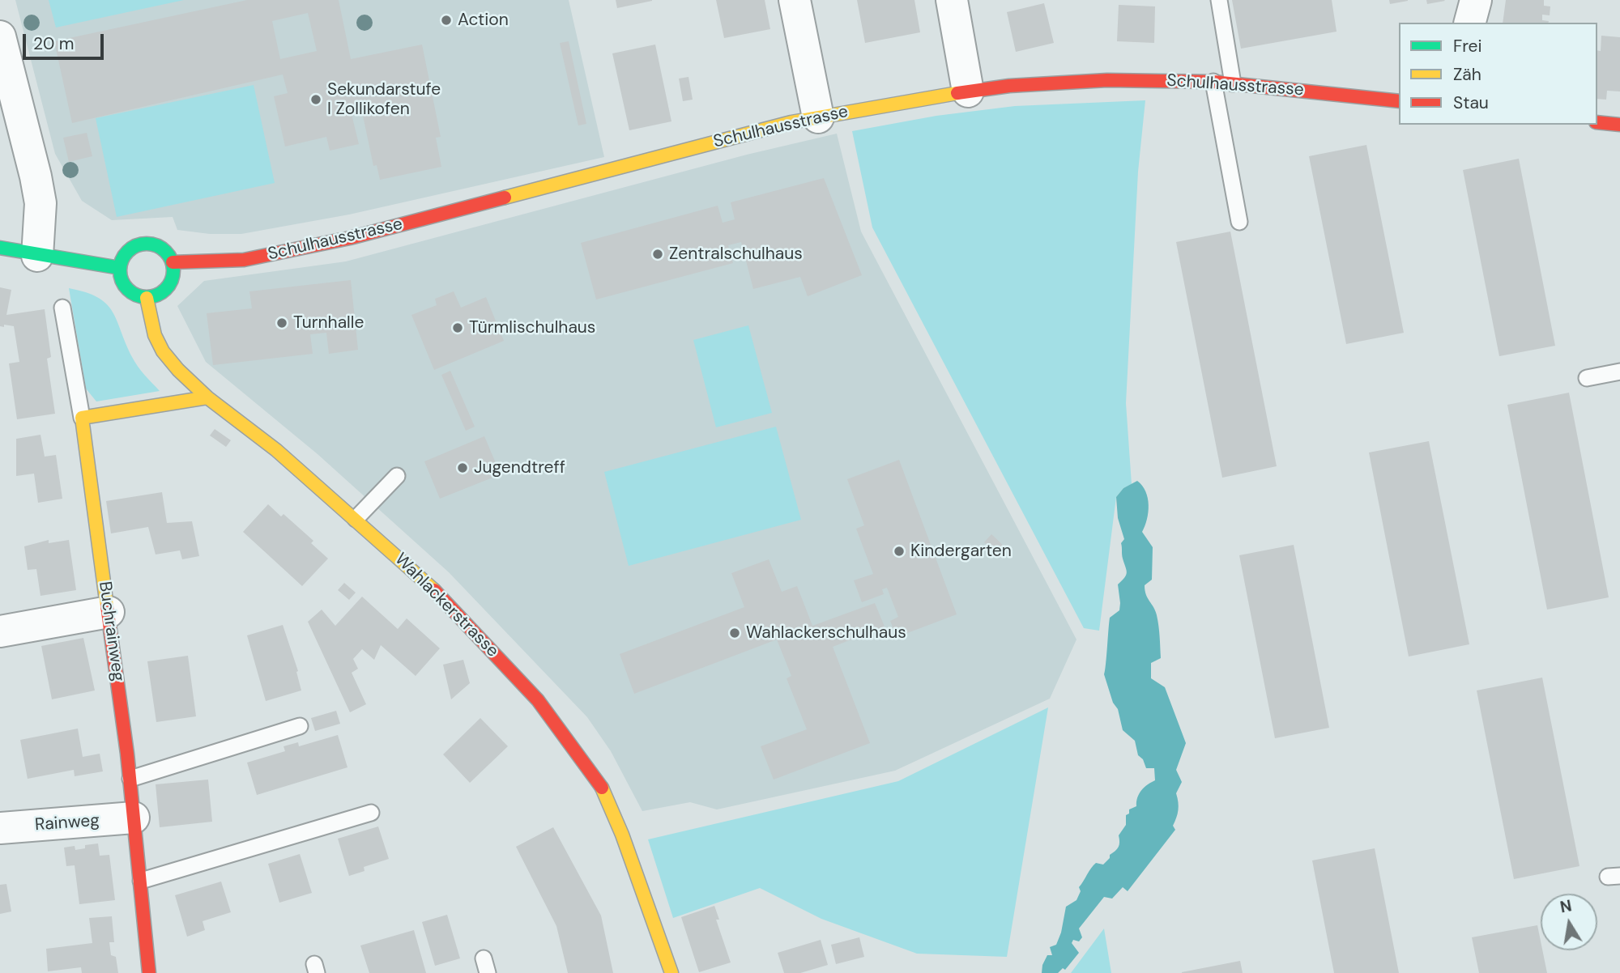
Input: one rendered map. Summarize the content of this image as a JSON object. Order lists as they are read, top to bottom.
{
  "streets": {
    "street": [
      "Schulhausstrasse",
      "Wahlackerstrasse",
      "Buchrainweg",
      "Rainweg"
    ]
  },
  "crossings": [
    ["Schulhausstrasse", "Wahlackerstrasse"],
    ["Buchrainweg", "Rainweg"]
  ],
  "places": [
    "Action",
    "Sekundarstufe I Zollikofen",
    "Zentralschulhaus",
    "Turnhalle",
    "Türmlischulhaus",
    "Jugendtreff",
    "Kindergarten",
    "Wahlackerschulhaus"
  ],
  "legend": ["Frei", "Zäh", "Stau"],
  "scale_bar": "20 m",
  "north": "top"
}
